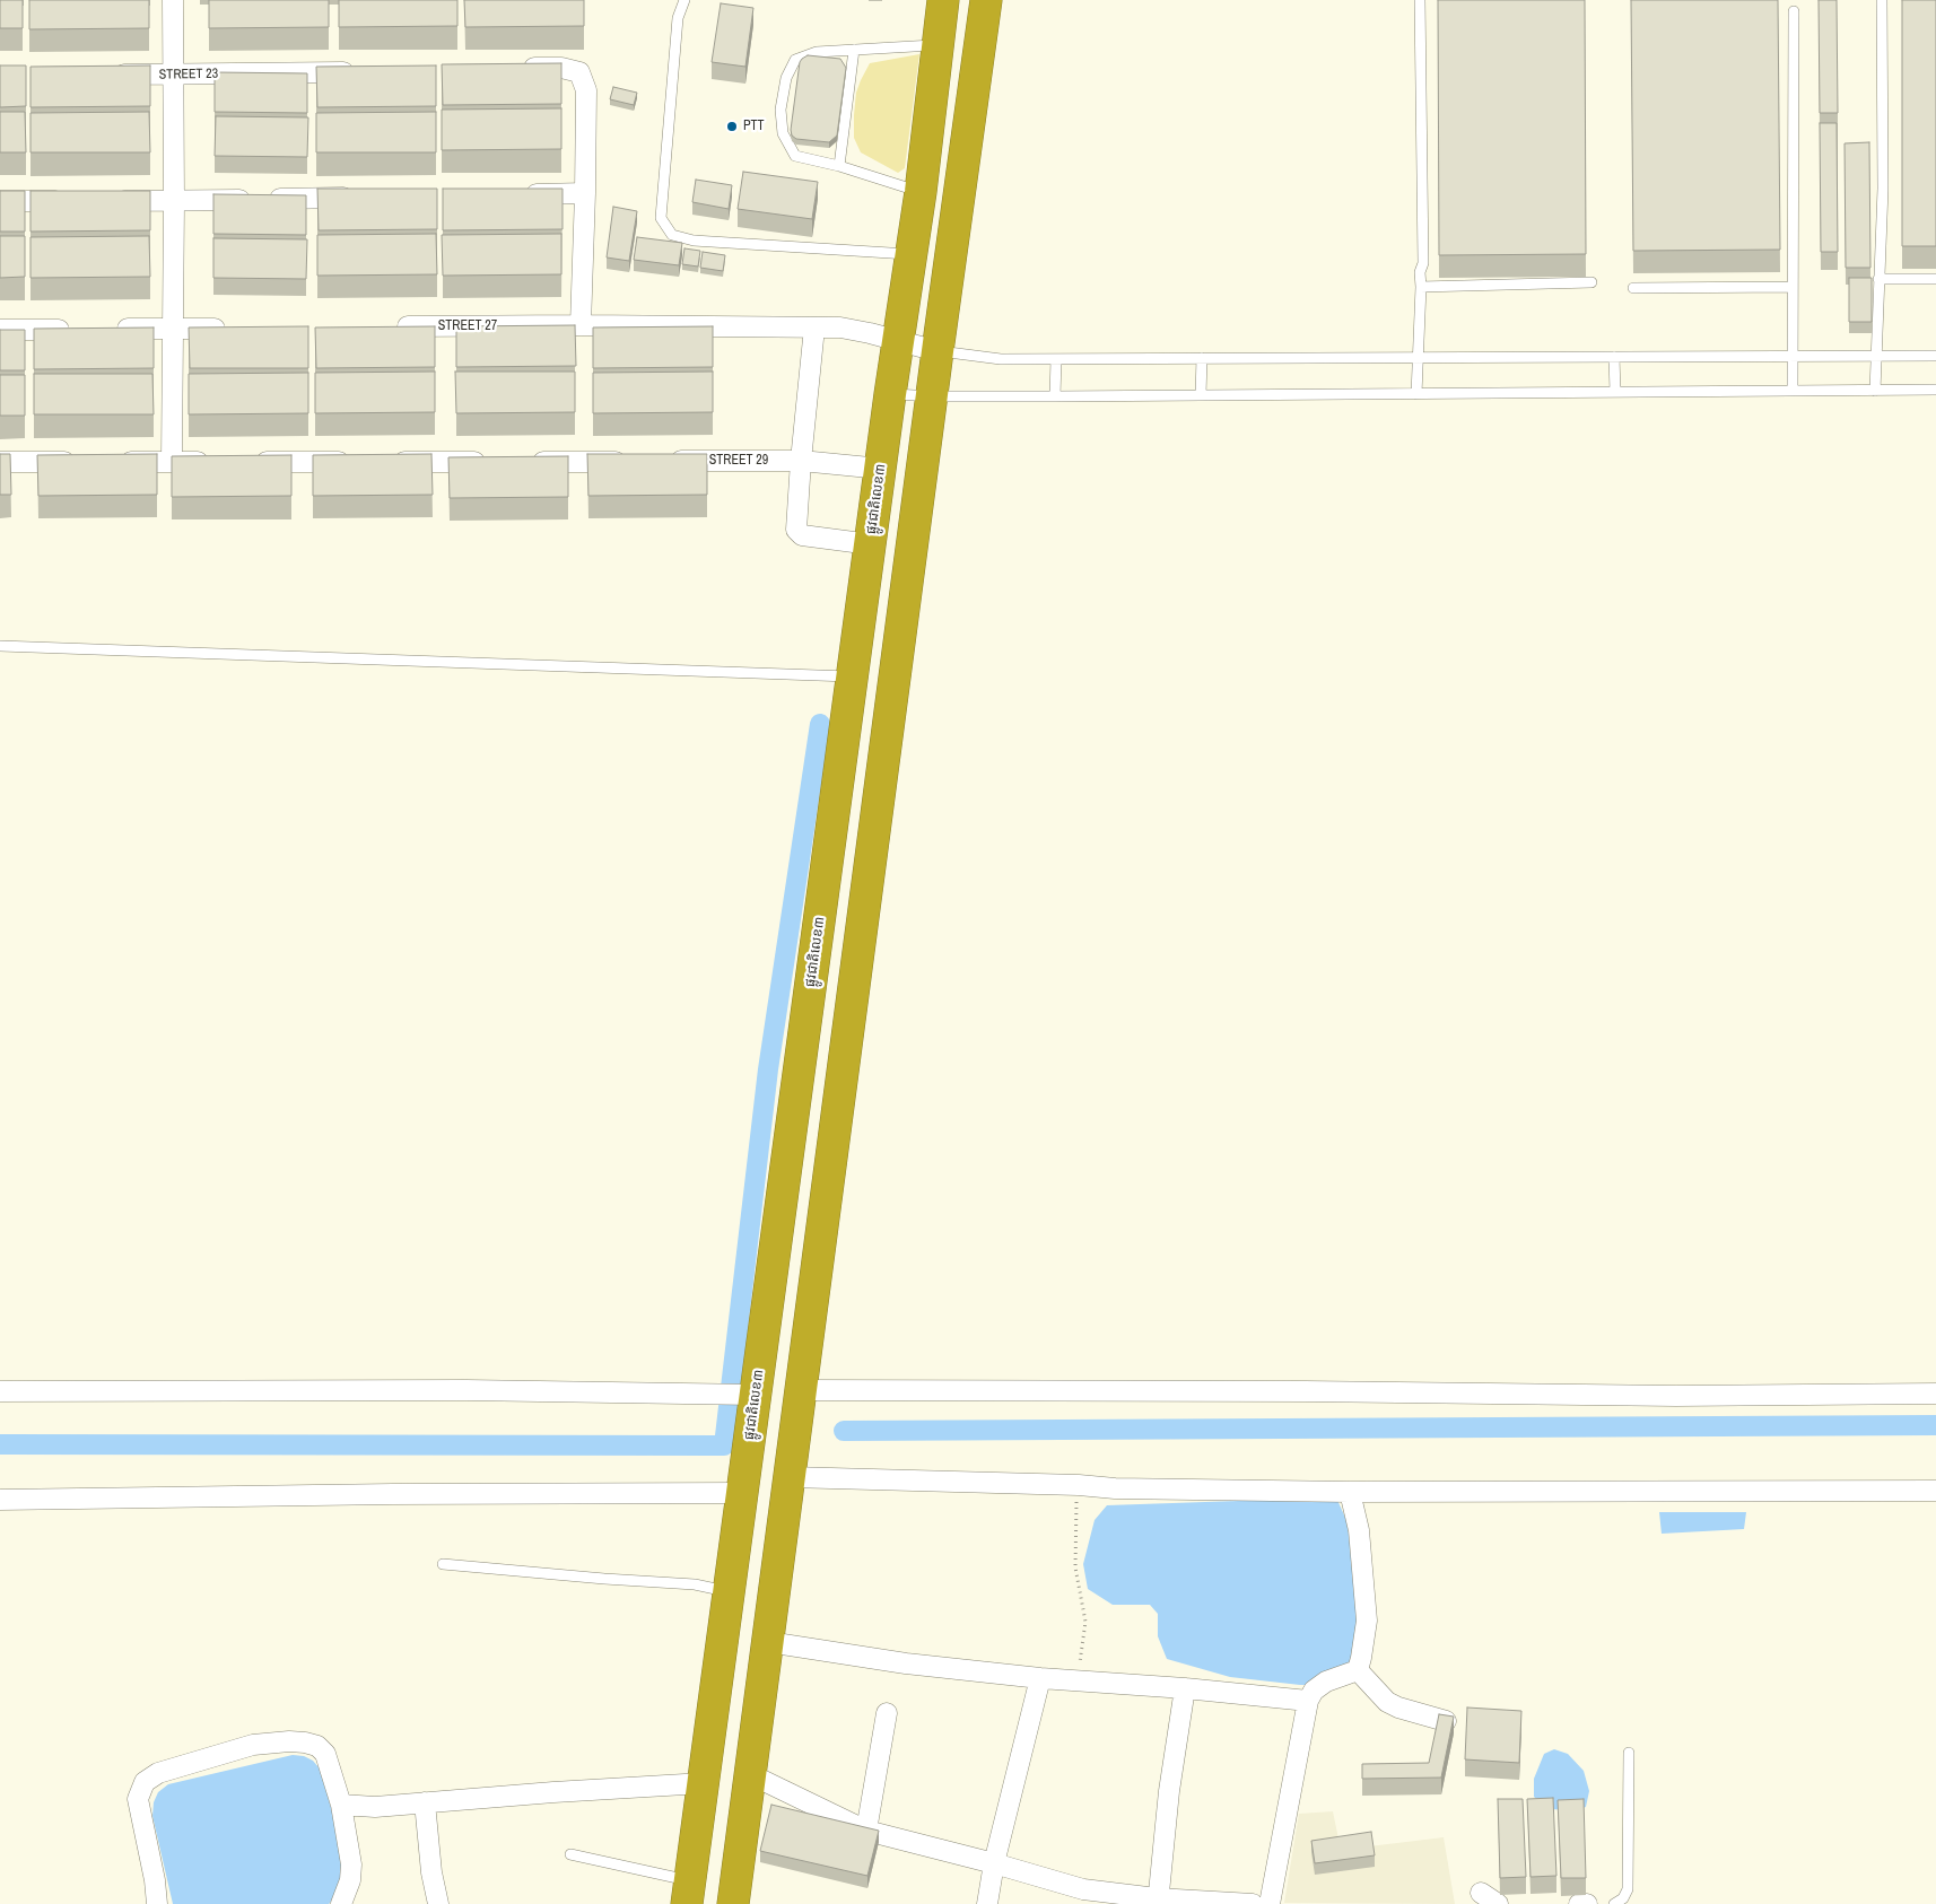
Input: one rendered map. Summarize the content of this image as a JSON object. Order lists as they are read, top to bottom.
{
  "streets": {
    "highway": ["ផ្លូវជាតិលេខ៣"],
    "street": ["STREET 23", "STREET 27", "STREET 29"]
  },
  "crossings": [
    ["STREET 27", "ផ្លូវជាតិលេខ៣"],
    ["STREET 29", "ផ្លូវជាតិលេខ៣"]
  ],
  "places": ["PTT"]
}
